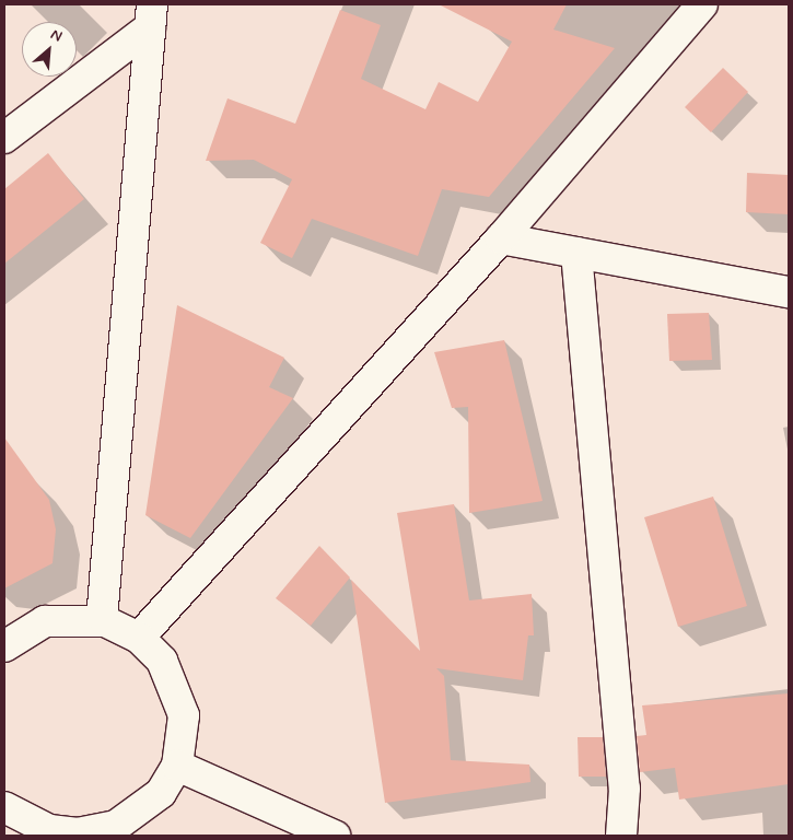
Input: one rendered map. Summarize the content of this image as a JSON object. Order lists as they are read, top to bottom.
{
  "north": "top right"
}
